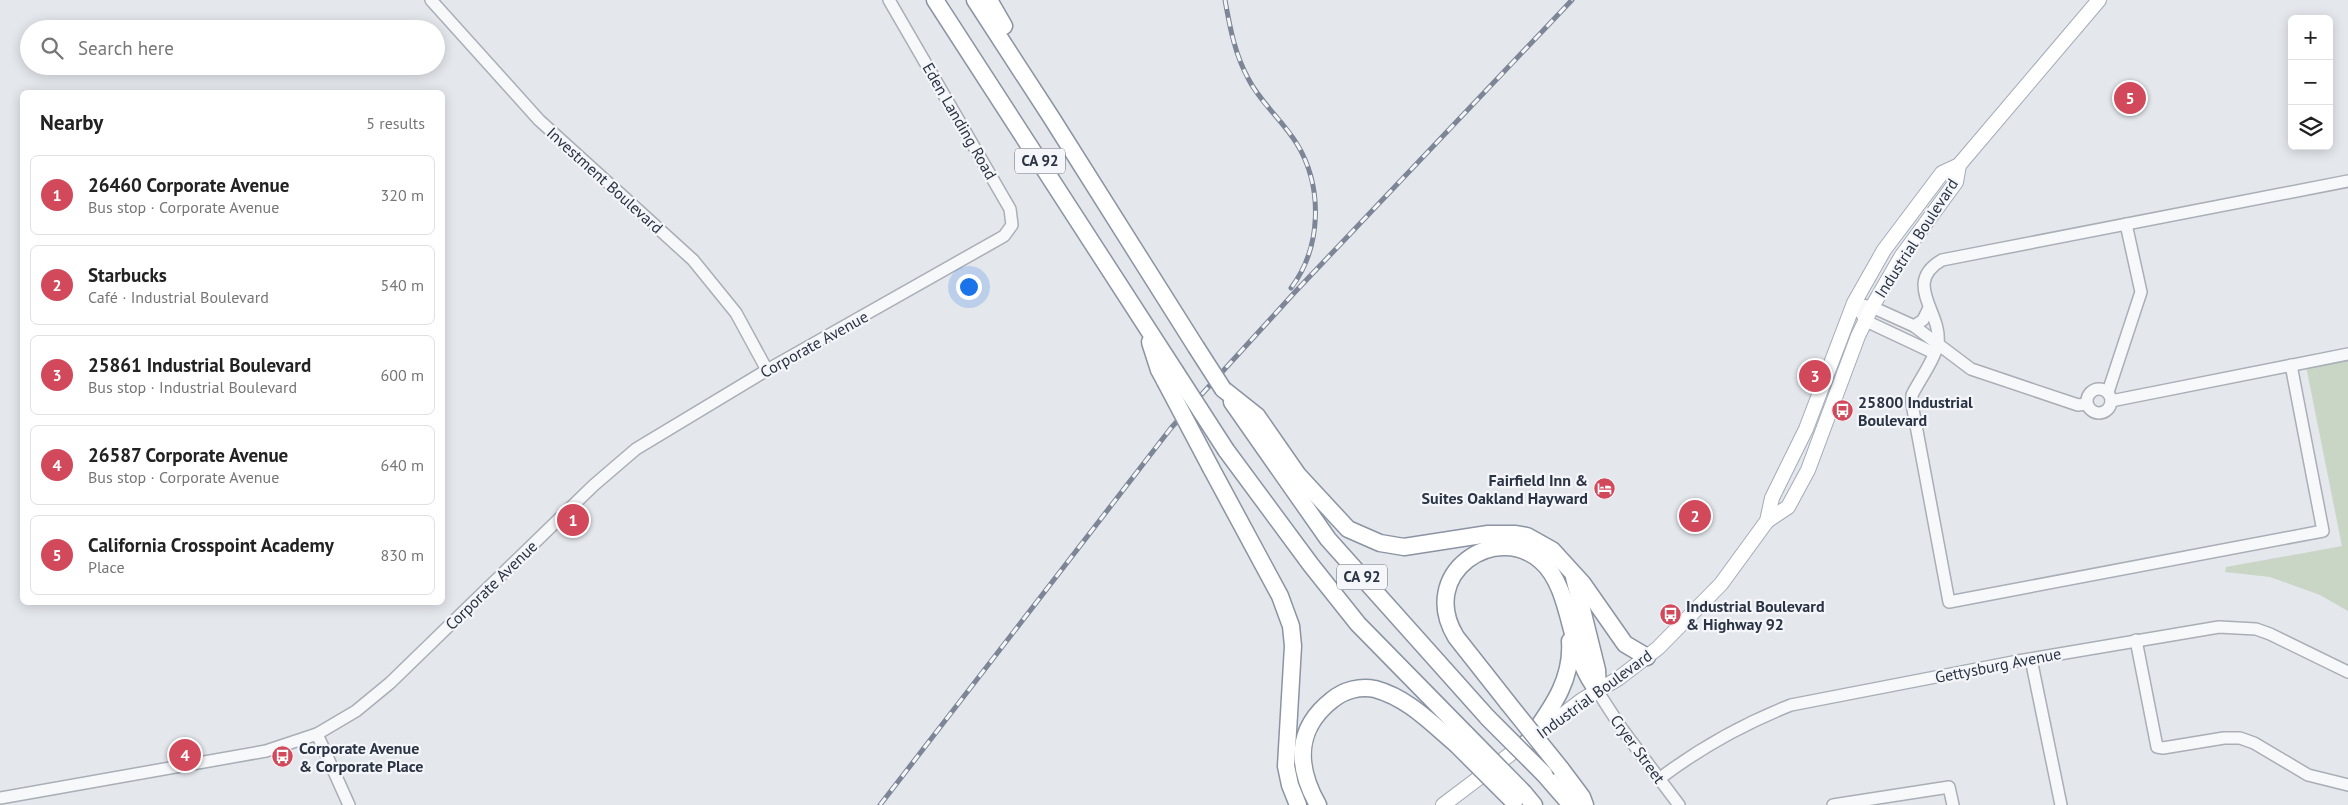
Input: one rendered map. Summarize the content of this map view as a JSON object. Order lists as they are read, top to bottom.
{
  "streets": {
    "highway": ["CA 92"],
    "main road": ["Industrial Boulevard"],
    "street": [
      "Eden Landing Road",
      "Investment Boulevard",
      "Corporate Avenue",
      "Gettysburg Avenue",
      "Cryer Street"
    ]
  },
  "crossings": [
    ["Eden Landing Road", "Corporate Avenue"],
    ["Investment Boulevard", "Corporate Avenue"],
    ["Industrial Boulevard", "Cryer Street"],
    ["Gettysburg Avenue", "Cryer Street"]
  ],
  "places": {
    "bus stop": ["25800 Industrial Boulevard", "Industrial Boulevard & Highway 92", "Corporate Avenue & Corporate Place"],
    "hotel": ["Fairfield Inn & Suites Oakland Hayward"]
  },
  "page": {
    "map_buttons": ["+", "−"],
    "search": "Search here",
    "pins": [
      "5",
      "3",
      "2",
      "1",
      "4"
    ],
    "heading": ["Nearby", "5 results"],
    "list": [
      {
        "mark": "1",
        "name": "26460 Corporate Avenue",
        "note": "Bus stop · Corporate Avenue",
        "value": "320 m"
      },
      {
        "mark": "2",
        "name": "Starbucks",
        "note": "Café · Industrial Boulevard",
        "value": "540 m"
      },
      {
        "mark": "3",
        "name": "25861 Industrial Boulevard",
        "note": "Bus stop · Industrial Boulevard",
        "value": "600 m"
      },
      {
        "mark": "4",
        "name": "26587 Corporate Avenue",
        "note": "Bus stop · Corporate Avenue",
        "value": "640 m"
      },
      {
        "mark": "5",
        "name": "California Crosspoint Academy",
        "note": "Place",
        "value": "830 m"
      }
    ]
  }
}
